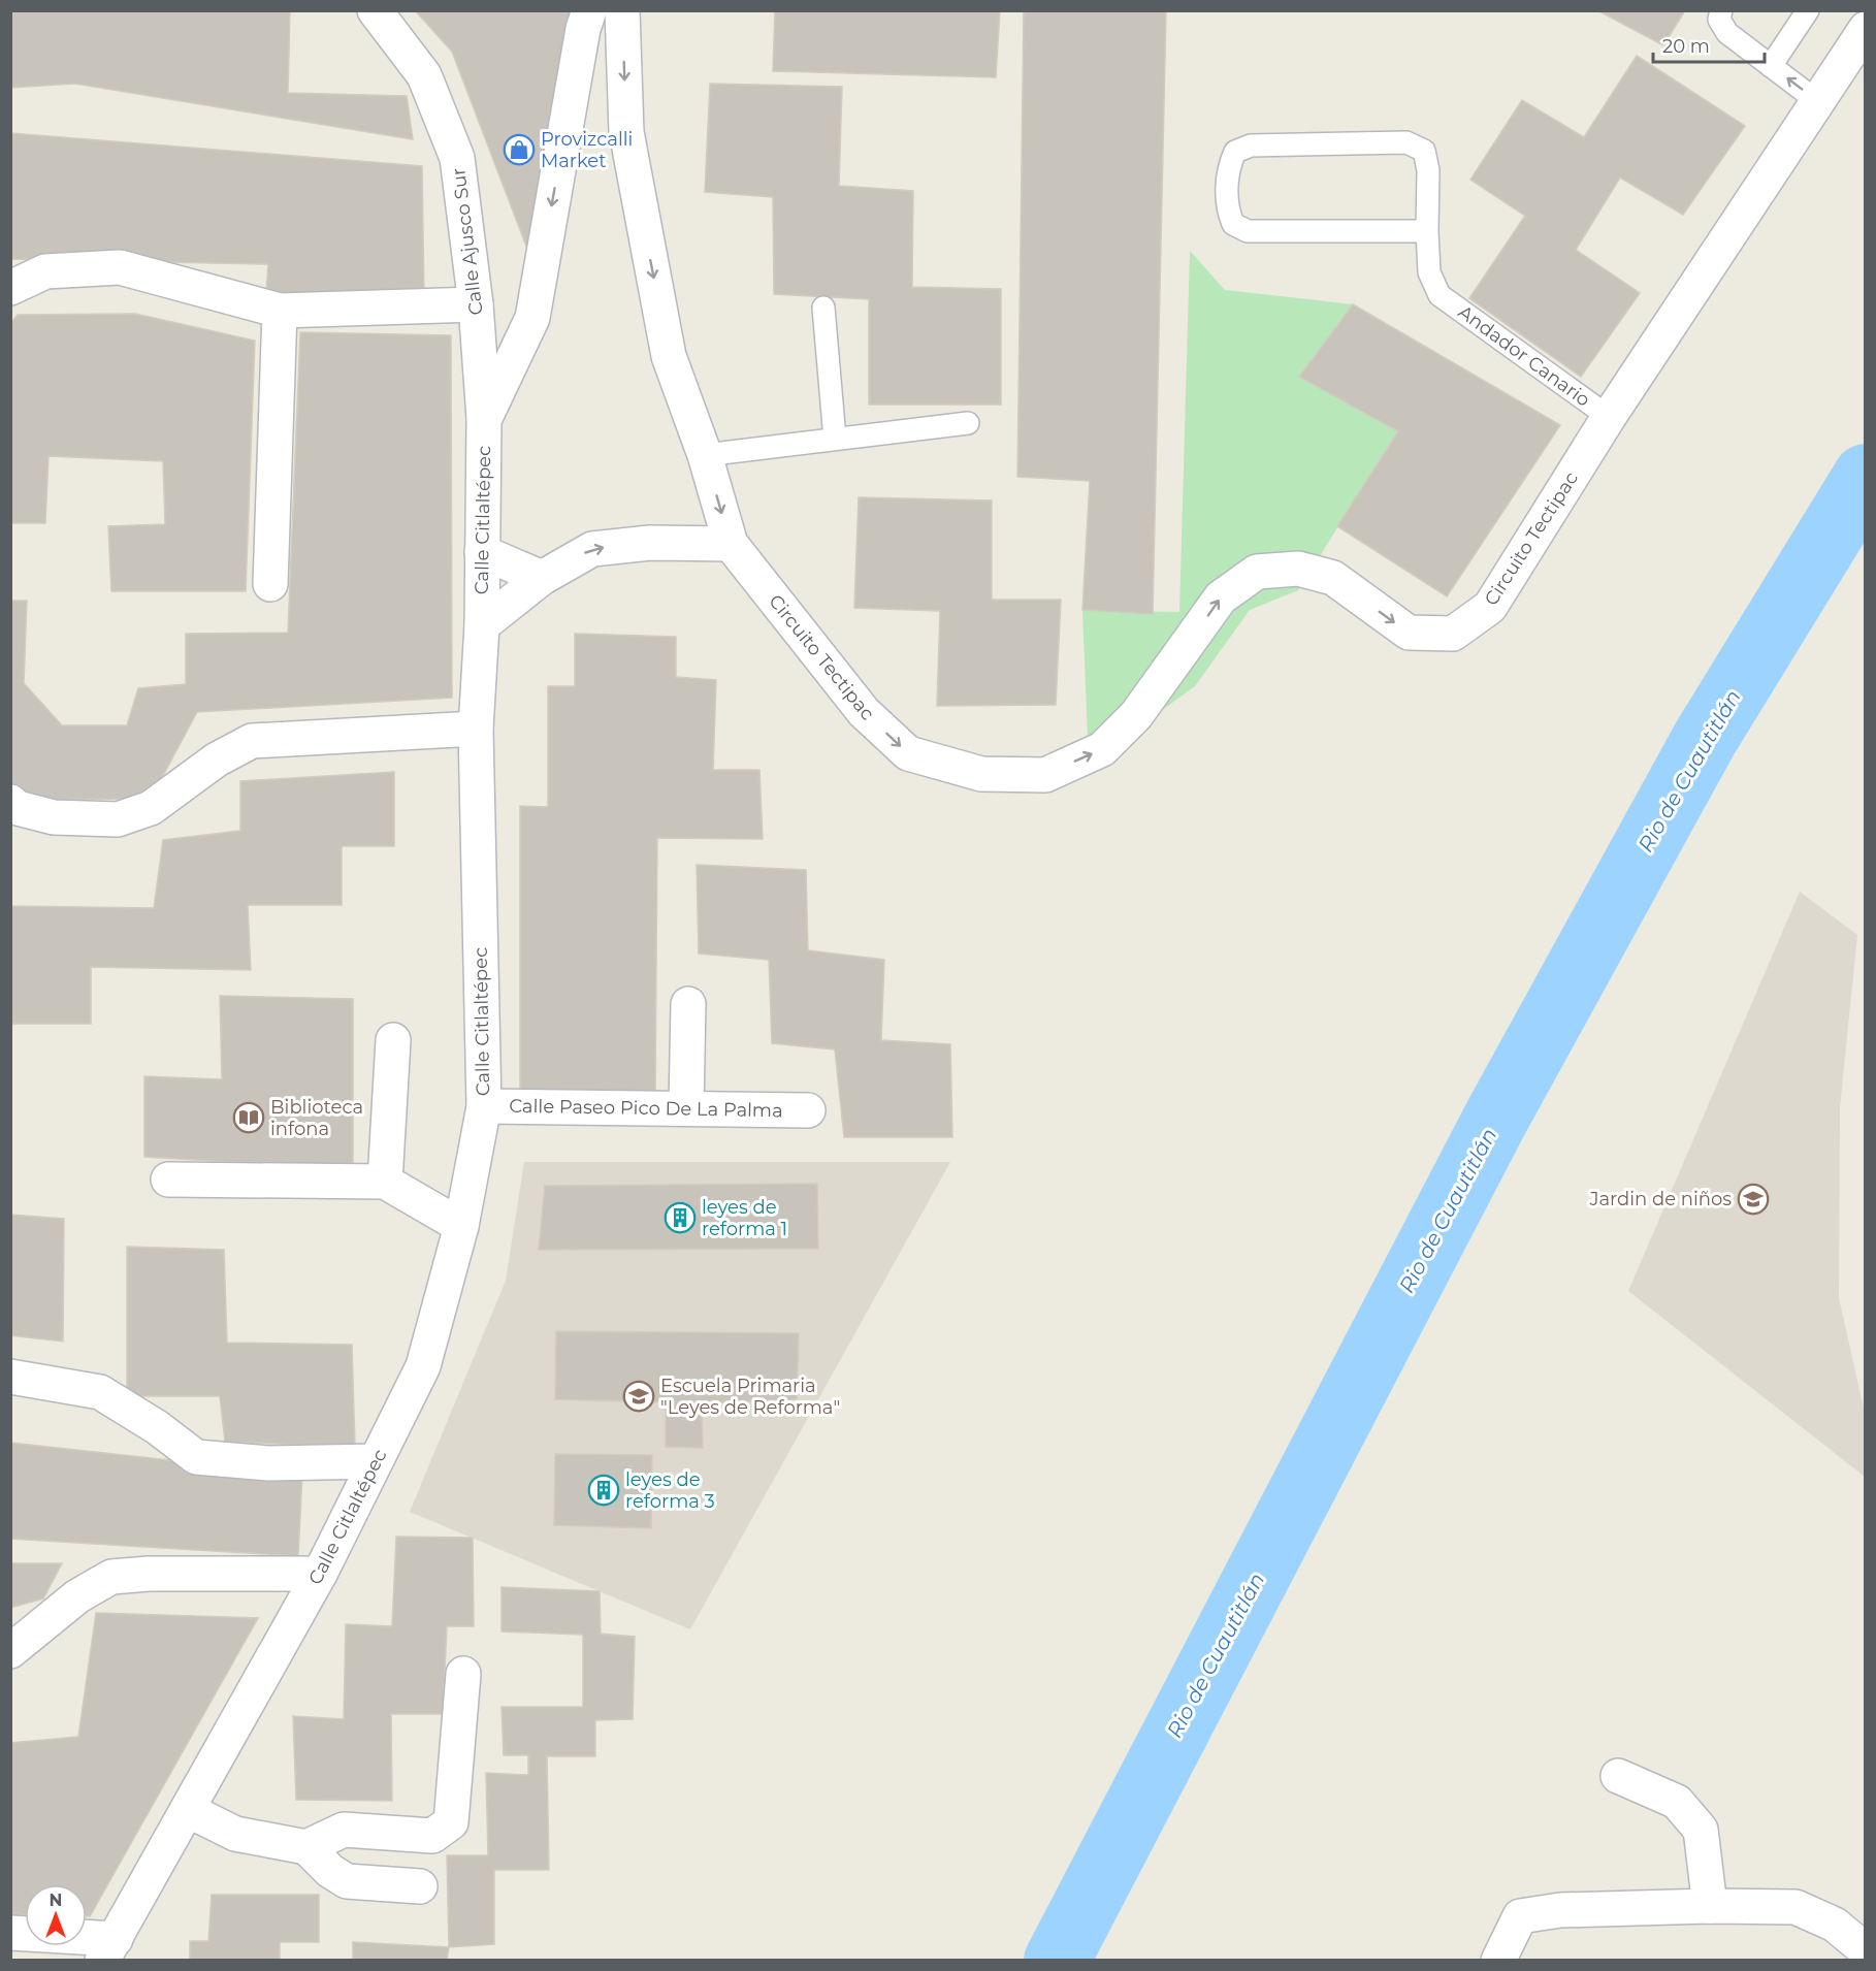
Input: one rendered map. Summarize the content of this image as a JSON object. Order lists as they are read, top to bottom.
{
  "streets": {
    "street": [
      "Calle Ajusco Sur",
      "Calle Citlaltépec",
      "Circuito Tectipac",
      "Calle Paseo Pico De La Palma"
    ],
    "lane": ["Andador Canario"]
  },
  "crossings": [
    ["Calle Ajusco Sur", "Calle Citlaltépec"],
    ["Andador Canario", "Circuito Tectipac"],
    ["Calle Citlaltépec", "Calle Paseo Pico De La Palma"]
  ],
  "water": ["Rio de Cuautitlán"],
  "places": {
    "shop": ["Provizcalli Market"],
    "library": ["Biblioteca infona"],
    "school or university": ["Jardin de niños", "Escuela Primaria \"Leyes de Reforma\""],
    "building": ["leyes de reforma 1", "leyes de reforma 3"]
  },
  "scale_bar": "20 m",
  "north": "top"
}
